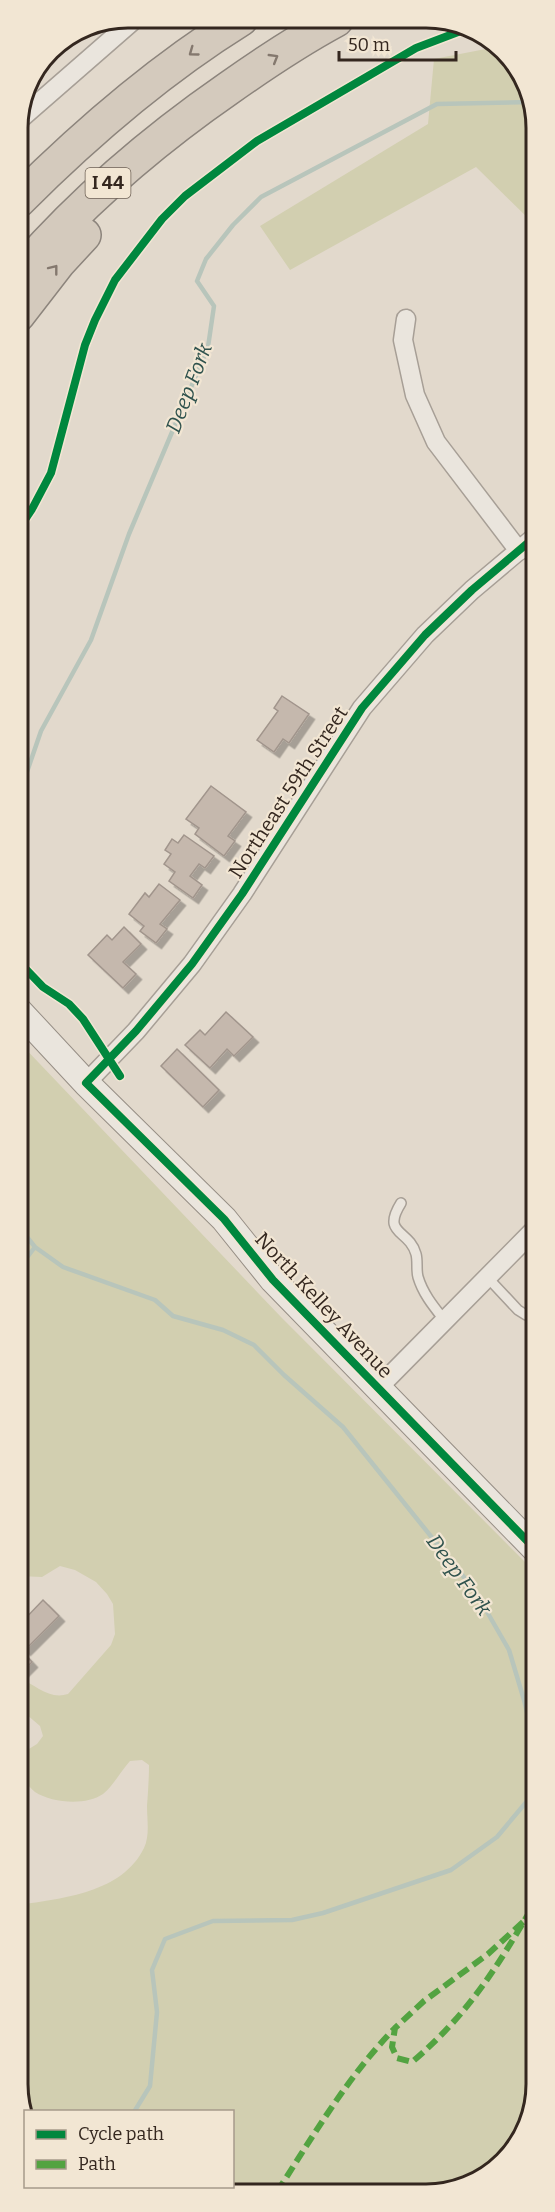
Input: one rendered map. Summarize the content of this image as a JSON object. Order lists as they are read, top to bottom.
{
  "streets": {
    "highway": ["I 44"],
    "street": ["Northeast 59th Street", "North Kelley Avenue"]
  },
  "crossings": [
    ["Northeast 59th Street", "North Kelley Avenue"]
  ],
  "water": ["Deep Fork"],
  "legend": ["Cycle path", "Path"],
  "scale_bar": "50 m"
}
